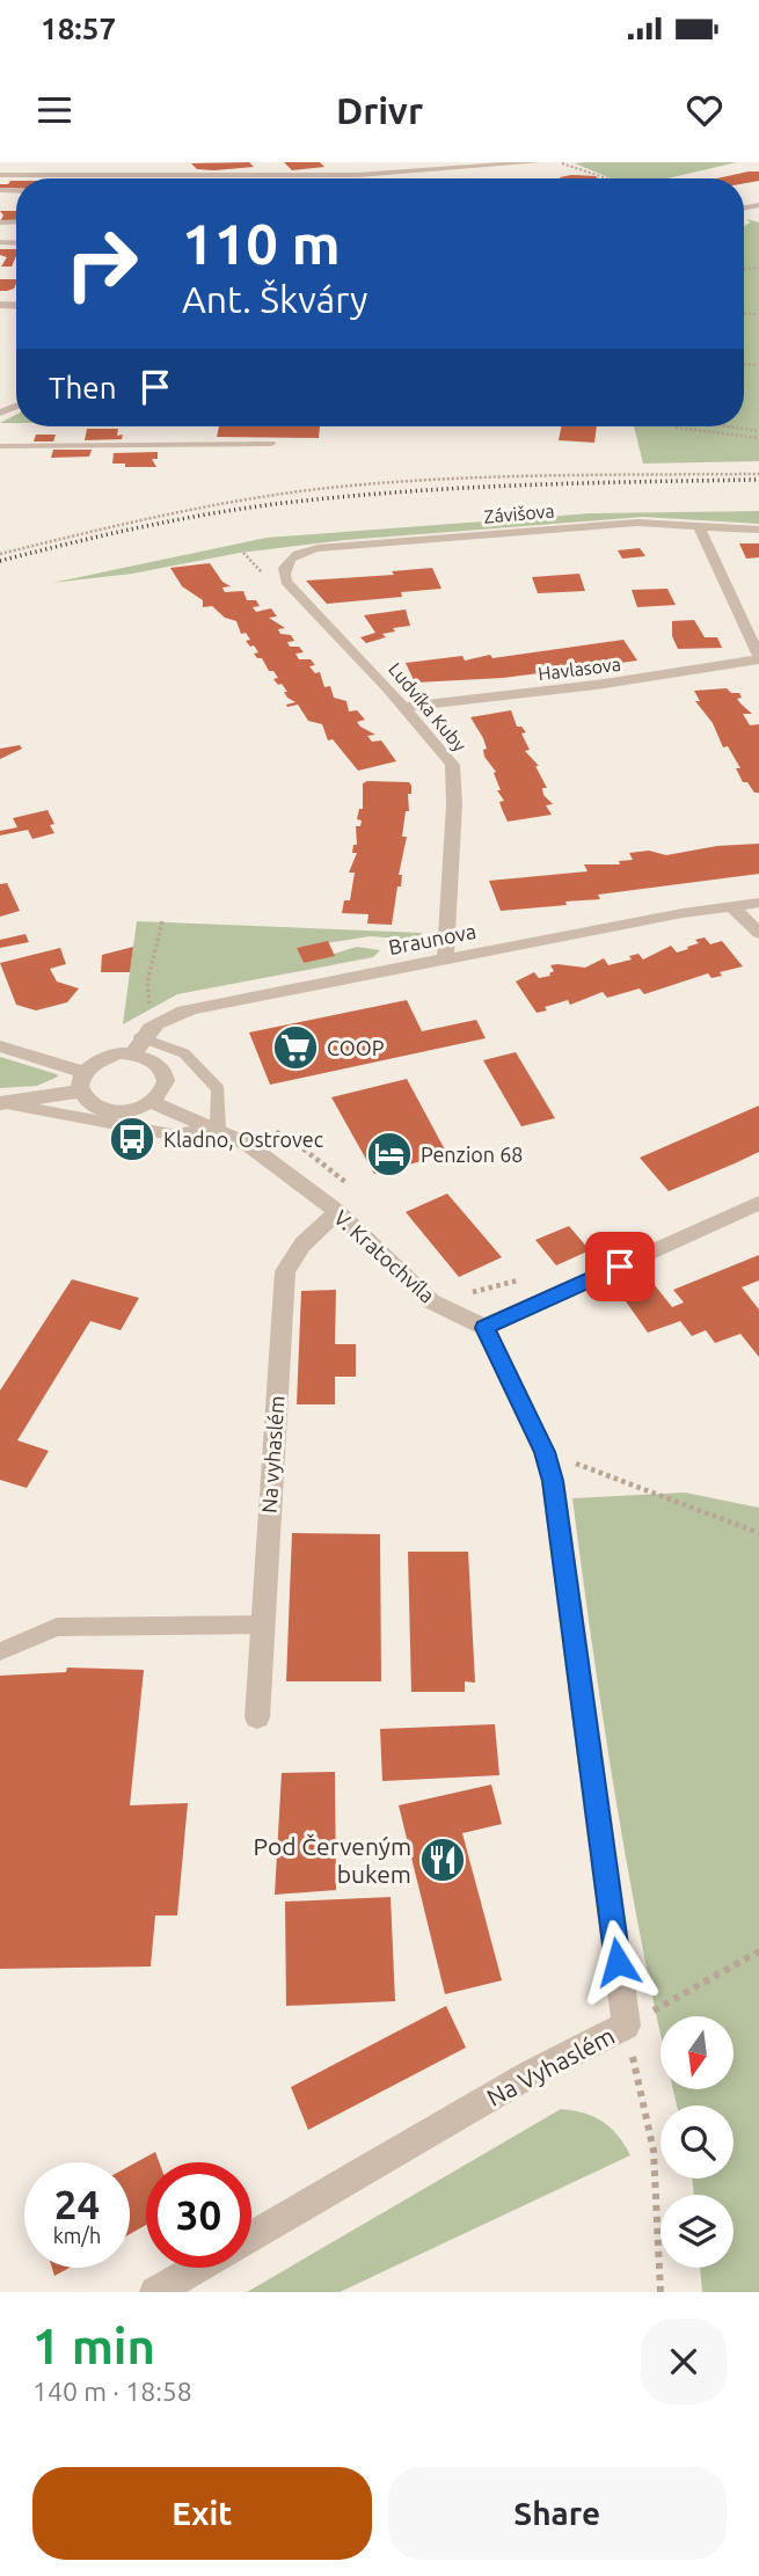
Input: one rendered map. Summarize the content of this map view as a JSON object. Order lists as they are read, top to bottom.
{
  "streets": {
    "street": [
      "Závišova",
      "Havlasova",
      "Ludvíka Kuby",
      "Braunova",
      "V. Kratochvíla",
      "Na vyhaslém",
      "Na Vyhaslém"
    ]
  },
  "crossings": [
    ["Závišova", "Ludvíka Kuby"],
    ["Havlasova", "Ludvíka Kuby"],
    ["Ludvíka Kuby", "Braunova"],
    ["Braunova", "V. Kratochvíla"],
    ["V. Kratochvíla", "Na vyhaslém"],
    ["V. Kratochvíla", "Na Vyhaslém"]
  ],
  "places": {
    "supermarket": ["COOP"],
    "bus stop": ["Kladno, Ostrovec"],
    "hotel": ["Penzion 68"],
    "restaurant": ["Pod Červeným bukem"]
  },
  "north": "bottom",
  "page": {
    "status": "18:57",
    "header": "Drivr",
    "turn": ["110 m", "Ant. Škváry"],
    "then": "Then",
    "speed": "24 km/h",
    "limit": "30",
    "heading": ["1 min", "140 m · 18:58"],
    "buttons": ["Exit", "Share"]
  }
}
